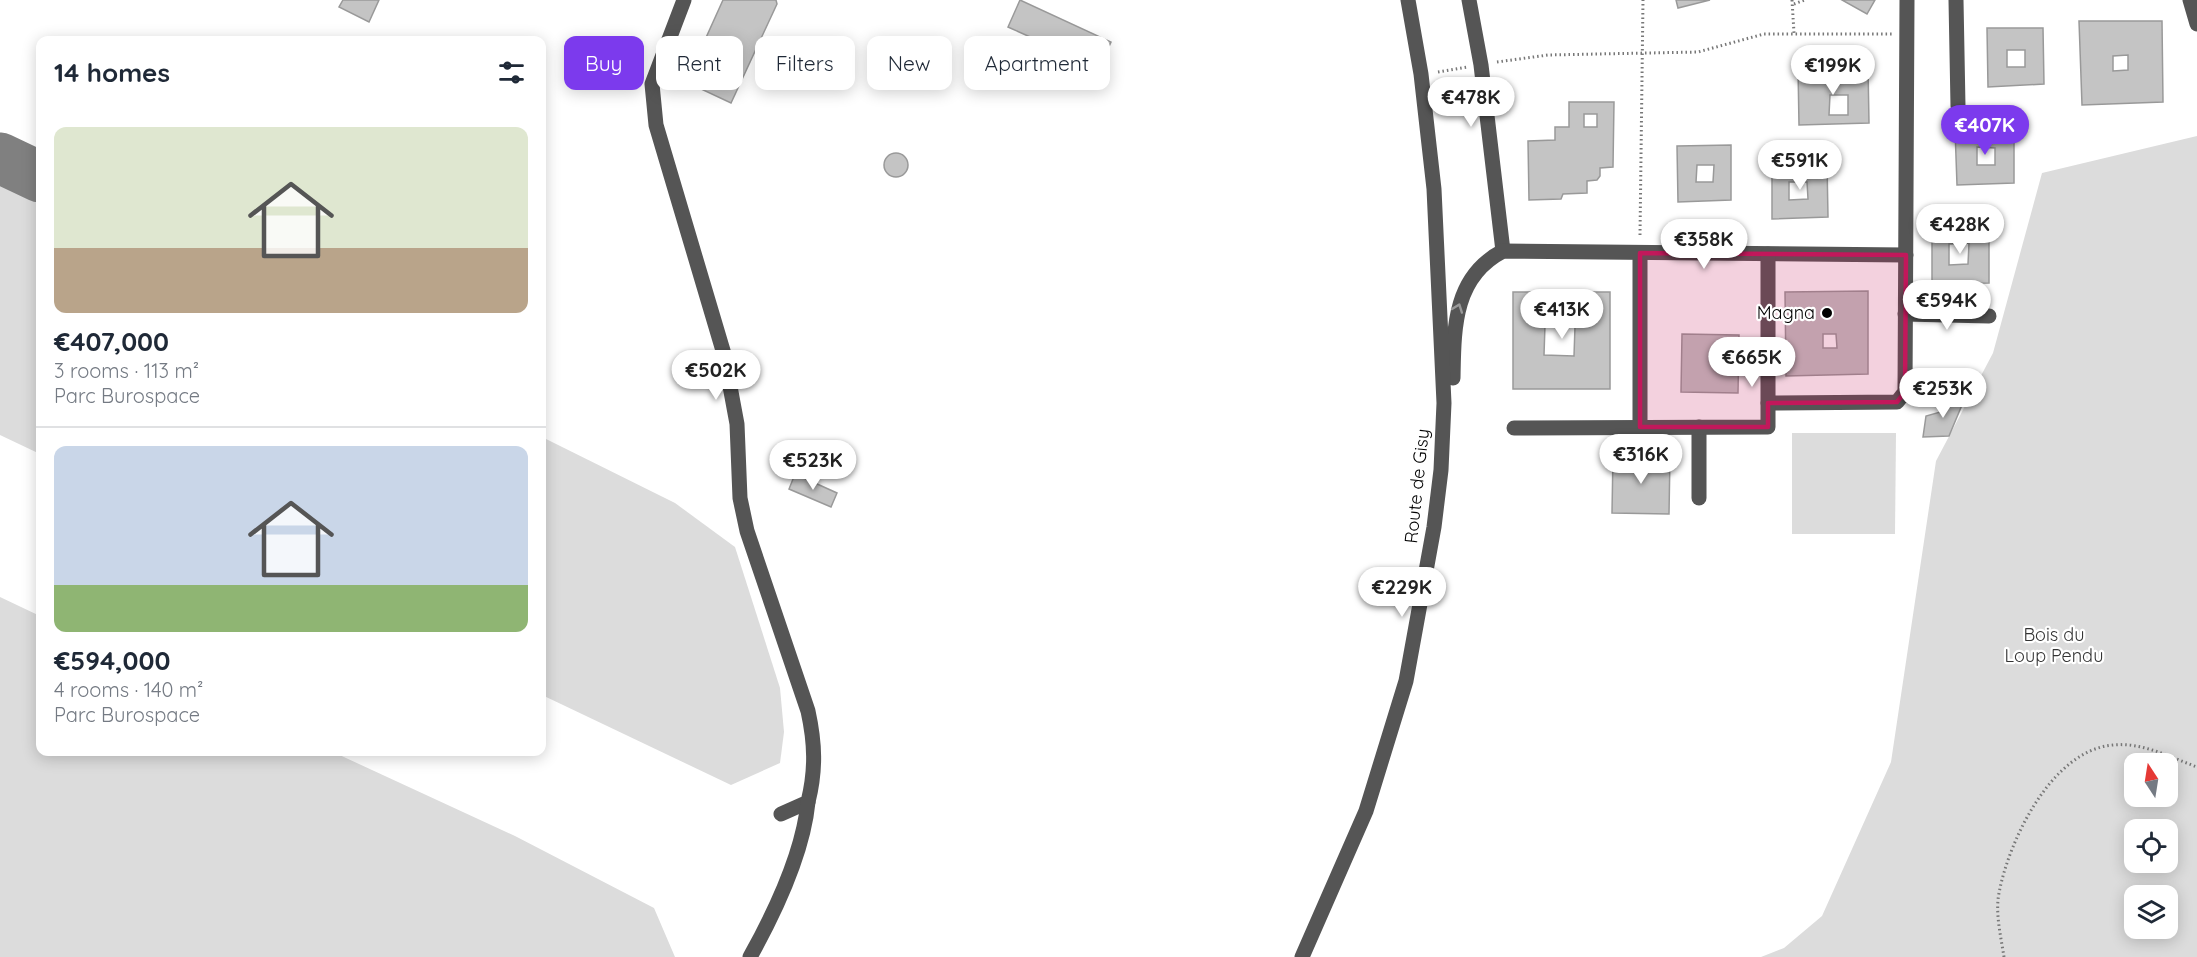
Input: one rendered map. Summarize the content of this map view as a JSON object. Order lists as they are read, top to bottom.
{
  "streets": {
    "street": ["Route de Gisy"]
  },
  "parks": ["Bois du Loup Pendu"],
  "places": ["Magna"],
  "north": "top",
  "page": {
    "chip": [
      "Buy",
      "Rent",
      "Filters",
      "New",
      "Apartment"
    ],
    "heading": "14 homes",
    "price": [
      "€199K",
      "€478K",
      "€407K",
      "€591K",
      "€428K",
      "€358K",
      "€594K",
      "€413K",
      "€665K",
      "€502K",
      "€253K",
      "€316K",
      "€523K",
      "€229K"
    ],
    "list": [
      {
        "name": "€407,000",
        "note": "3 rooms · 113 m² · Parc Burospace"
      },
      {
        "name": "€594,000",
        "note": "4 rooms · 140 m² · Parc Burospace"
      }
    ]
  }
}
